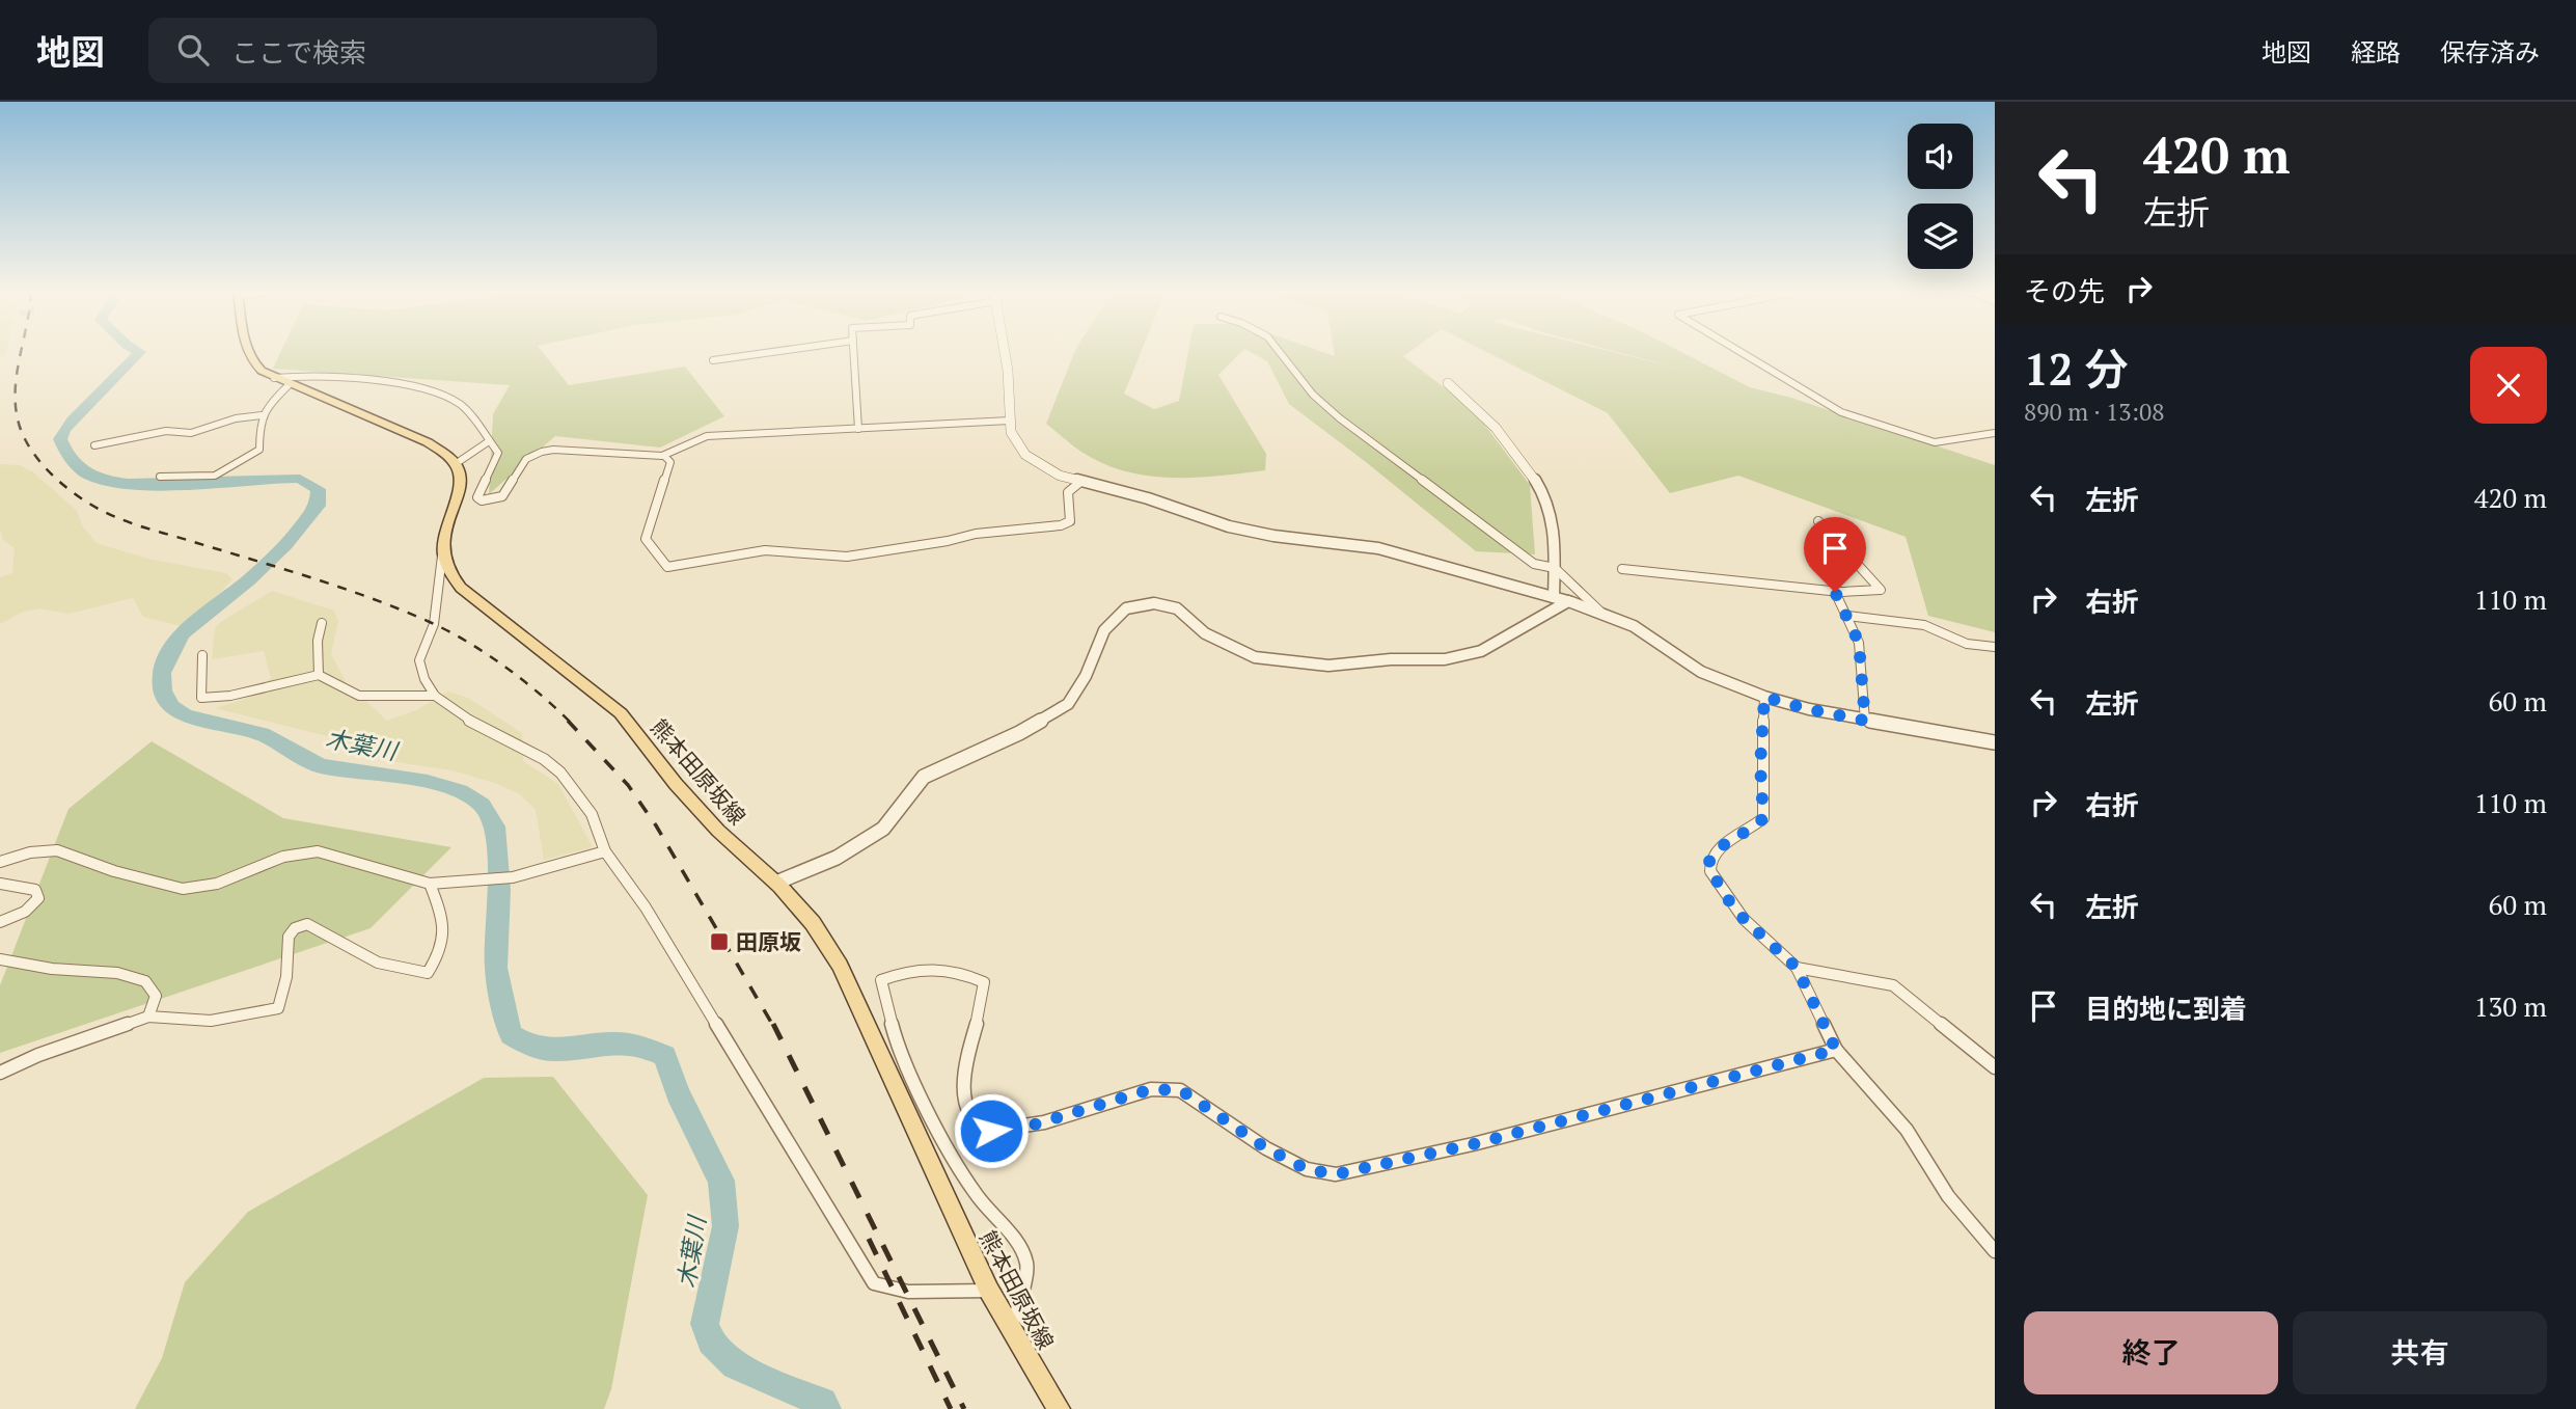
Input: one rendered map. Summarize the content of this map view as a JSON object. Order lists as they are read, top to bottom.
{
  "streets": {
    "main road": ["熊本田原坂線"]
  },
  "water": ["木葉川"],
  "places": {
    "transit": ["田原坂"]
  },
  "page": {
    "header": "地図",
    "search": "ここで検索",
    "nav": ["地図", "経路", "保存済み"],
    "turn": ["420 m", "左折"],
    "then": "その先",
    "heading": ["12 分", "890 m · 13:08"],
    "list": [
      {
        "name": "左折",
        "value": "420 m"
      },
      {
        "name": "右折",
        "value": "110 m"
      },
      {
        "name": "左折",
        "value": "60 m"
      },
      {
        "name": "右折",
        "value": "110 m"
      },
      {
        "name": "左折",
        "value": "60 m"
      },
      {
        "name": "目的地に到着",
        "value": "130 m"
      }
    ],
    "buttons": ["終了", "共有"]
  }
}
